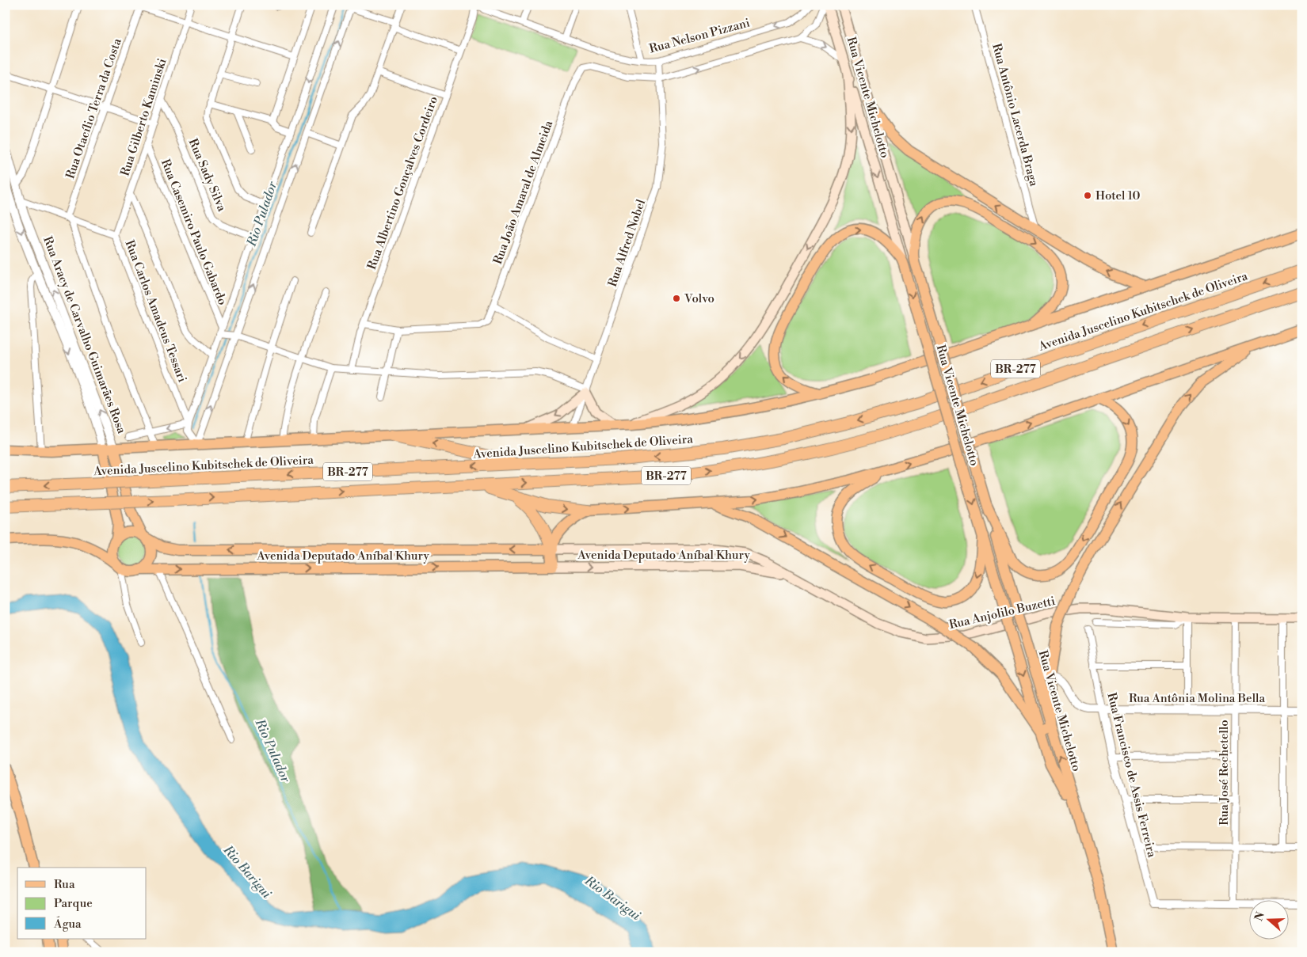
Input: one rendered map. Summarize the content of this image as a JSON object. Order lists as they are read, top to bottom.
{
  "streets": {
    "highway": ["Avenida Juscelino Kubitschek de Oliveira", "BR-277"],
    "main road": [
      "Rua Vicente Michelotto",
      "Rua Aracy de Carvalho Guimarães Rosa",
      "Avenida Deputado Aníbal Khury",
      "Rua Anjolilo Buzetti"
    ],
    "street": [
      "Rua Nelson Pizzani",
      "Rua Otacílio Terra da Costa",
      "Rua Antônio Lacerda Braga",
      "Rua Gilberto Kaminski",
      "Rua Sady Silva",
      "Rua Albertino Gonçalves Cordeiro",
      "Rua João Amaral de Almeida",
      "Rua Casemiro Paulo Gabardo",
      "Rua Alfred Nobel",
      "Rua Carlos Amadeus Tessari",
      "Rua Antônia Molina Bella",
      "Rua José Rechetello",
      "Rua Francisco de Assis Ferreira"
    ]
  },
  "crossings": [
    ["Rua Nelson Pizzani", "Rua Albertino Gonçalves Cordeiro"],
    ["Rua Nelson Pizzani", "Rua Alfred Nobel"],
    ["Rua Vicente Michelotto", "Rua Antônia Molina Bella"],
    ["Rua Otacílio Terra da Costa", "Rua Carlos Amadeus Tessari"],
    ["Rua Gilberto Kaminski", "Rua Sady Silva"],
    ["Rua Gilberto Kaminski", "Rua Casemiro Paulo Gabardo"],
    ["Rua Gilberto Kaminski", "Rua Carlos Amadeus Tessari"],
    ["Rua João Amaral de Almeida", "Rua Alfred Nobel"],
    ["Rua Carlos Amadeus Tessari", "Rua Aracy de Carvalho Guimarães Rosa"],
    ["Rua Aracy de Carvalho Guimarães Rosa", "Avenida Deputado Aníbal Khury"],
    ["Avenida Deputado Aníbal Khury", "Rua Anjolilo Buzetti"],
    ["Rua Anjolilo Buzetti", "Rua José Rechetello"],
    ["Rua Antônia Molina Bella", "Rua José Rechetello"],
    ["Rua Antônia Molina Bella", "Rua Francisco de Assis Ferreira"],
    ["Rua José Rechetello", "Rua Francisco de Assis Ferreira"]
  ],
  "water": ["Rio Pulador", "Rio Barigui"],
  "places": ["Hotel 10", "Volvo"],
  "legend": ["Rua", "Parque", "Água"],
  "north": "left"
}
